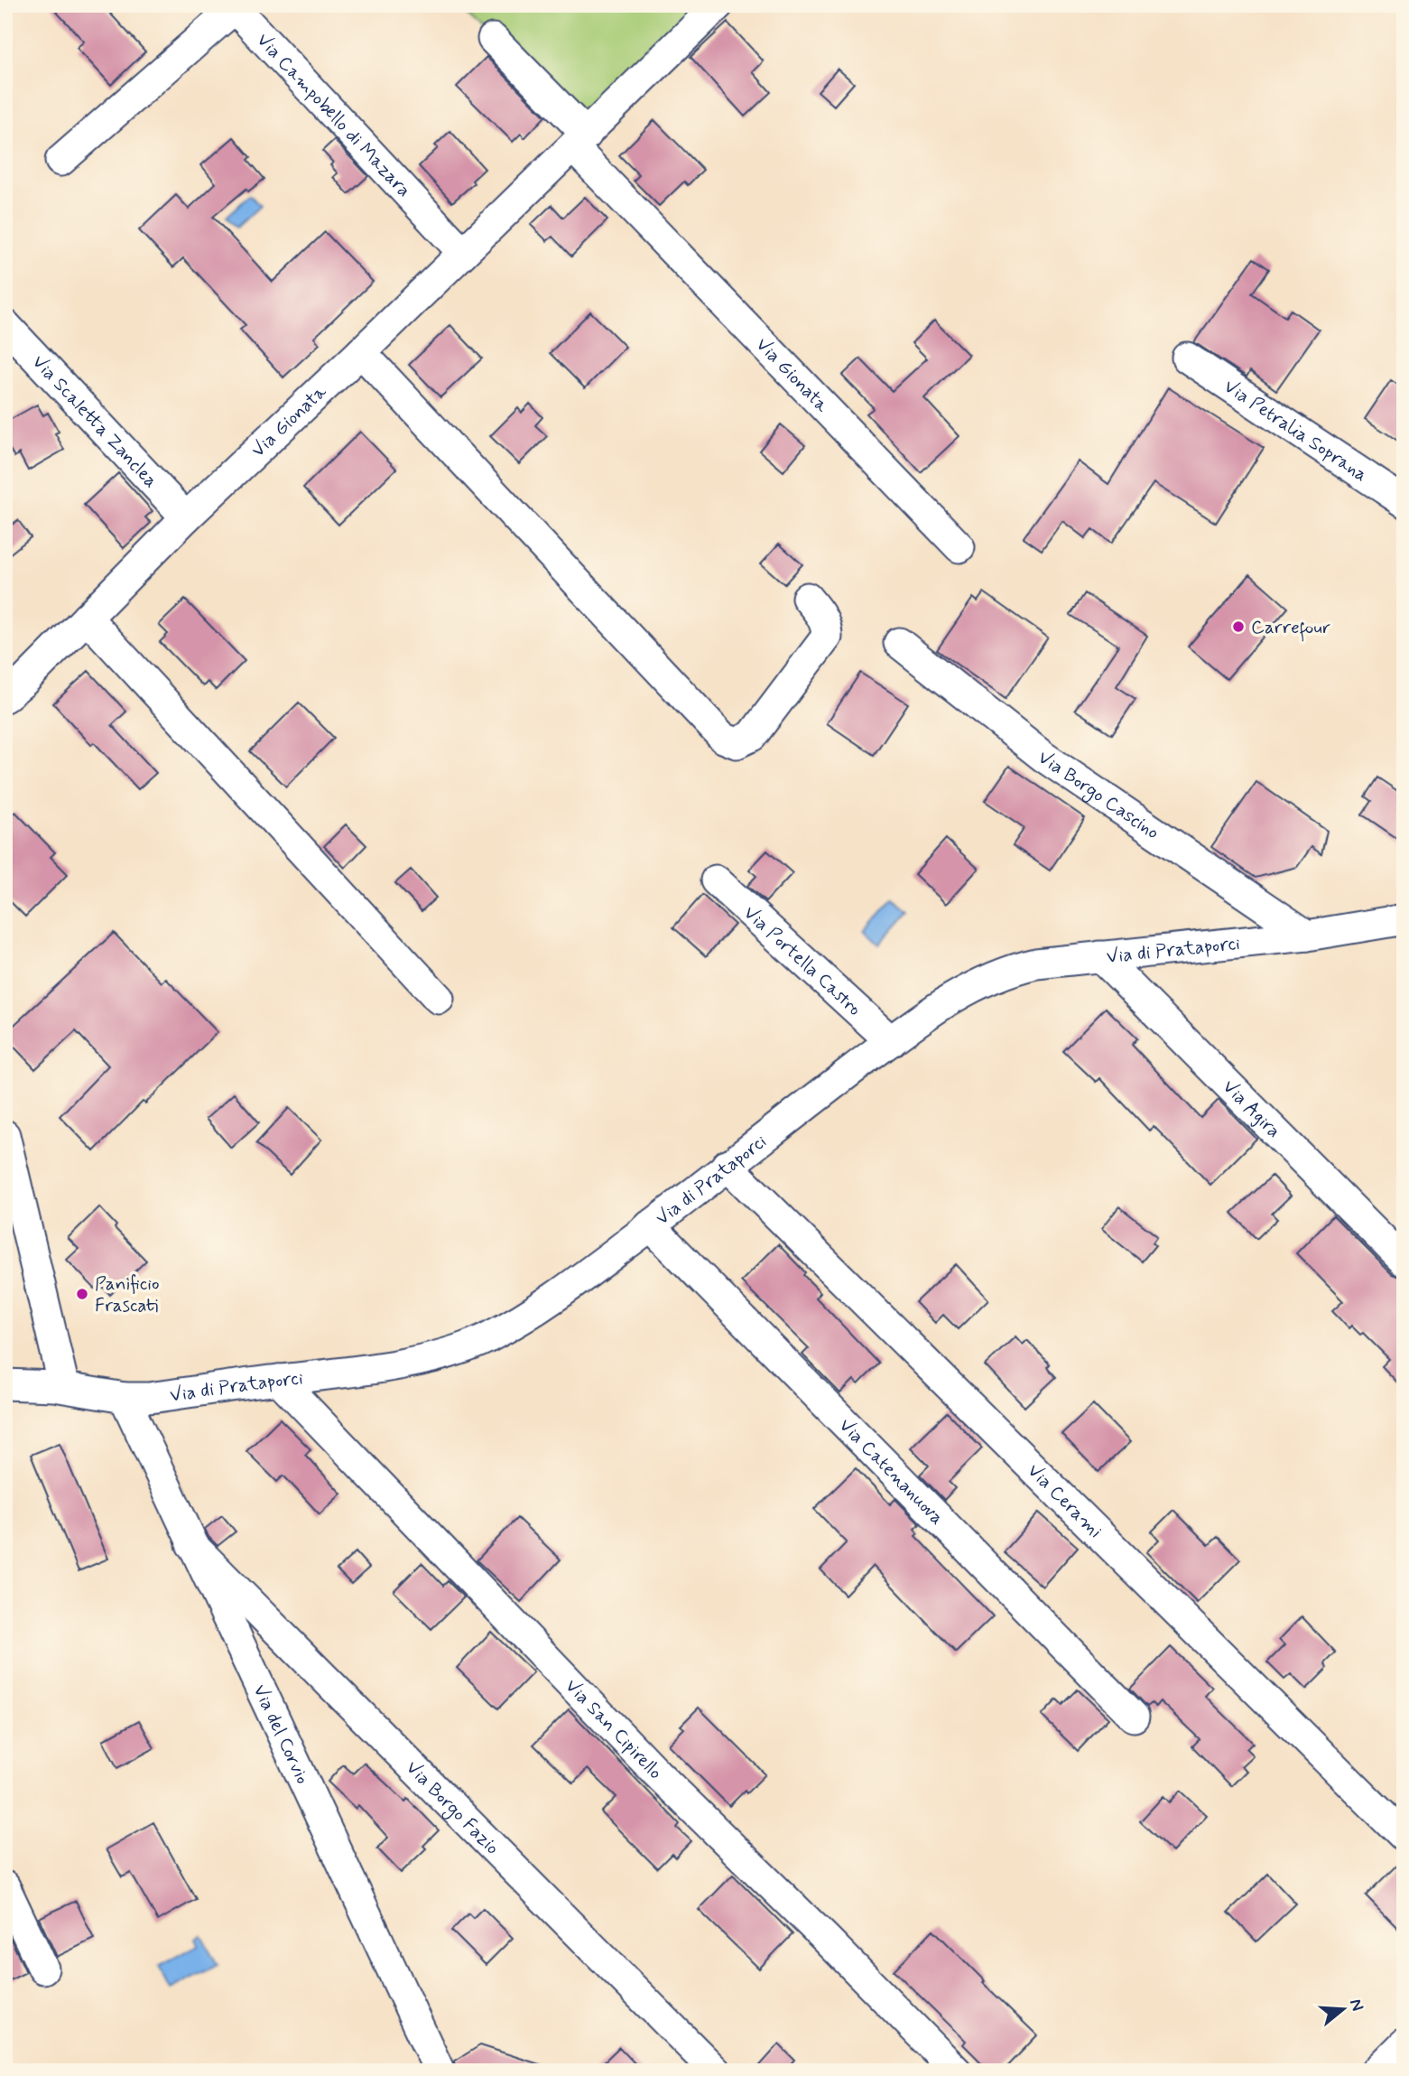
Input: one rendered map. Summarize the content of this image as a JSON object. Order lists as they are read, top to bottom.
{
  "streets": {
    "street": [
      "Via Campobello di Mazara",
      "Via Gionata",
      "Via Scaletta Zanclea",
      "Via Petralia Soprana",
      "Via Borgo Cascino",
      "Via di Prataporci",
      "Via Portella Castro",
      "Via Agira",
      "Via Catenanuova",
      "Via Cerami",
      "Via San Cipirello",
      "Via del Corvio",
      "Via Borgo Fazio"
    ]
  },
  "crossings": [
    ["Via Campobello di Mazara", "Via Gionata"],
    ["Via Gionata", "Via Scaletta Zanclea"],
    ["Via Borgo Cascino", "Via di Prataporci"],
    ["Via di Prataporci", "Via Portella Castro"],
    ["Via di Prataporci", "Via Agira"],
    ["Via di Prataporci", "Via Catenanuova"],
    ["Via di Prataporci", "Via Cerami"],
    ["Via di Prataporci", "Via San Cipirello"],
    ["Via di Prataporci", "Via del Corvio"],
    ["Via del Corvio", "Via Borgo Fazio"]
  ],
  "places": ["Carrefour", "Panificio Frascati"],
  "north": "right"
}
